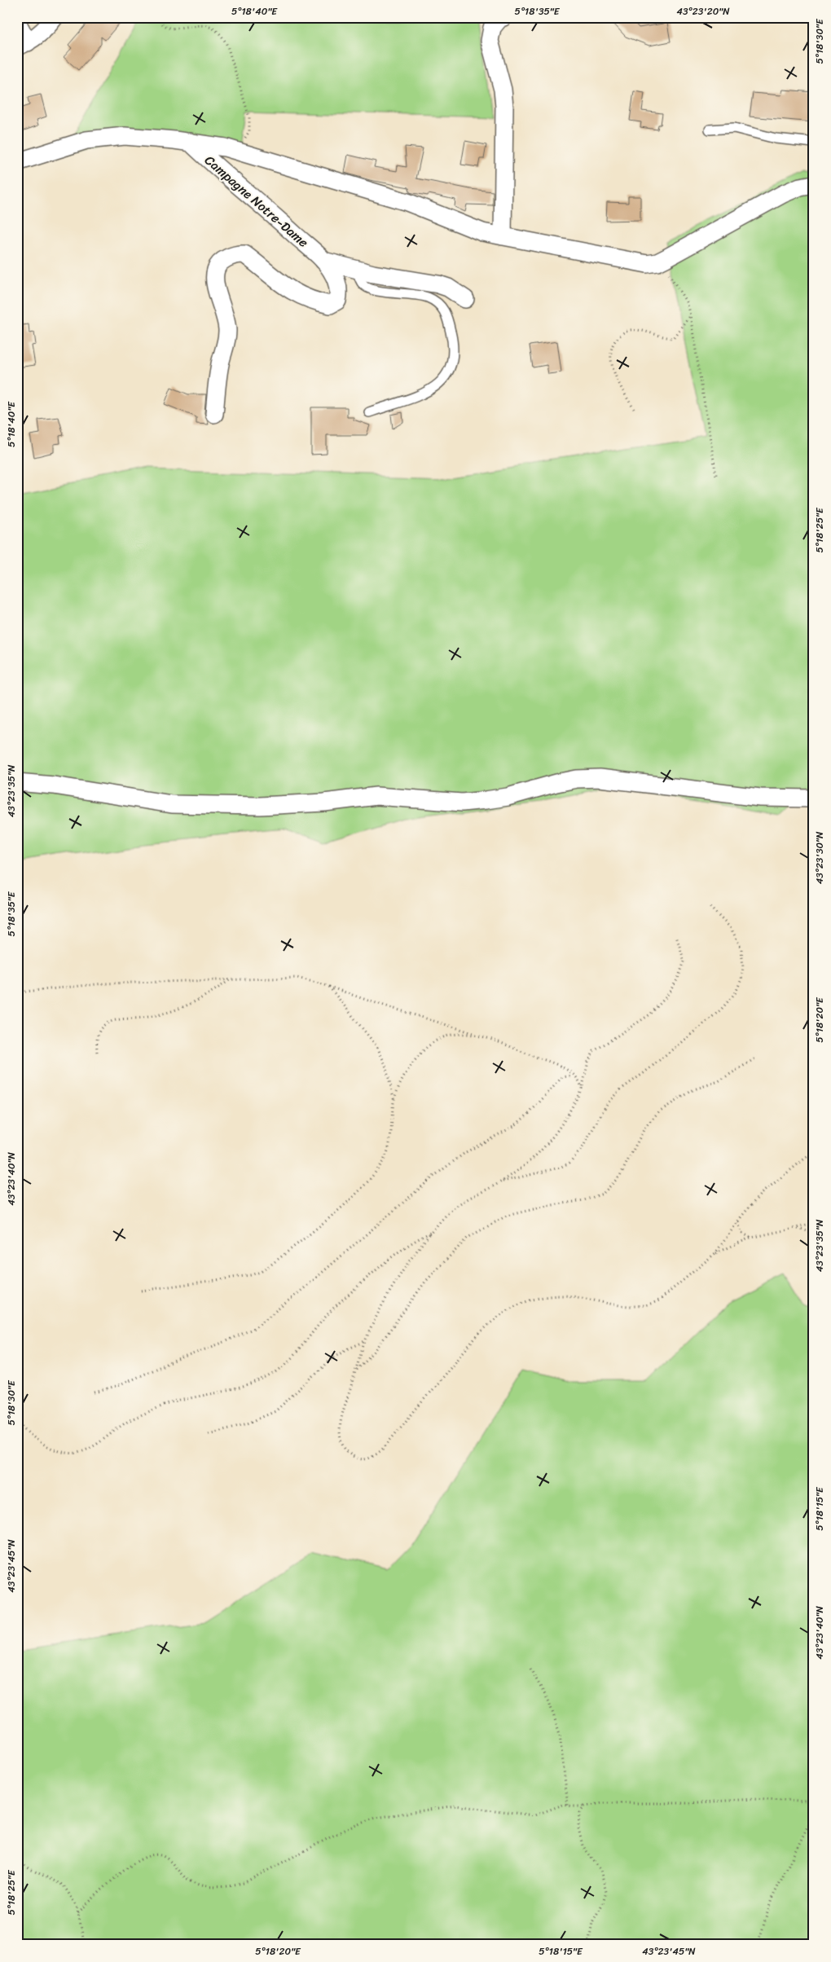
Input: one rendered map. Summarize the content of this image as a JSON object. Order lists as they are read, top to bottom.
{
  "streets": {
    "street": ["Campagne Notre-Dame"]
  },
  "coordinates": [
    "5°18'40\"E",
    "5°18'35\"E",
    "43°23'20\"N",
    "5°18'30\"E",
    "5°18'25\"E",
    "43°23'35\"N",
    "43°23'30\"N",
    "5°18'20\"E",
    "43°23'40\"N",
    "5°18'15\"E",
    "43°23'45\"N"
  ]
}
